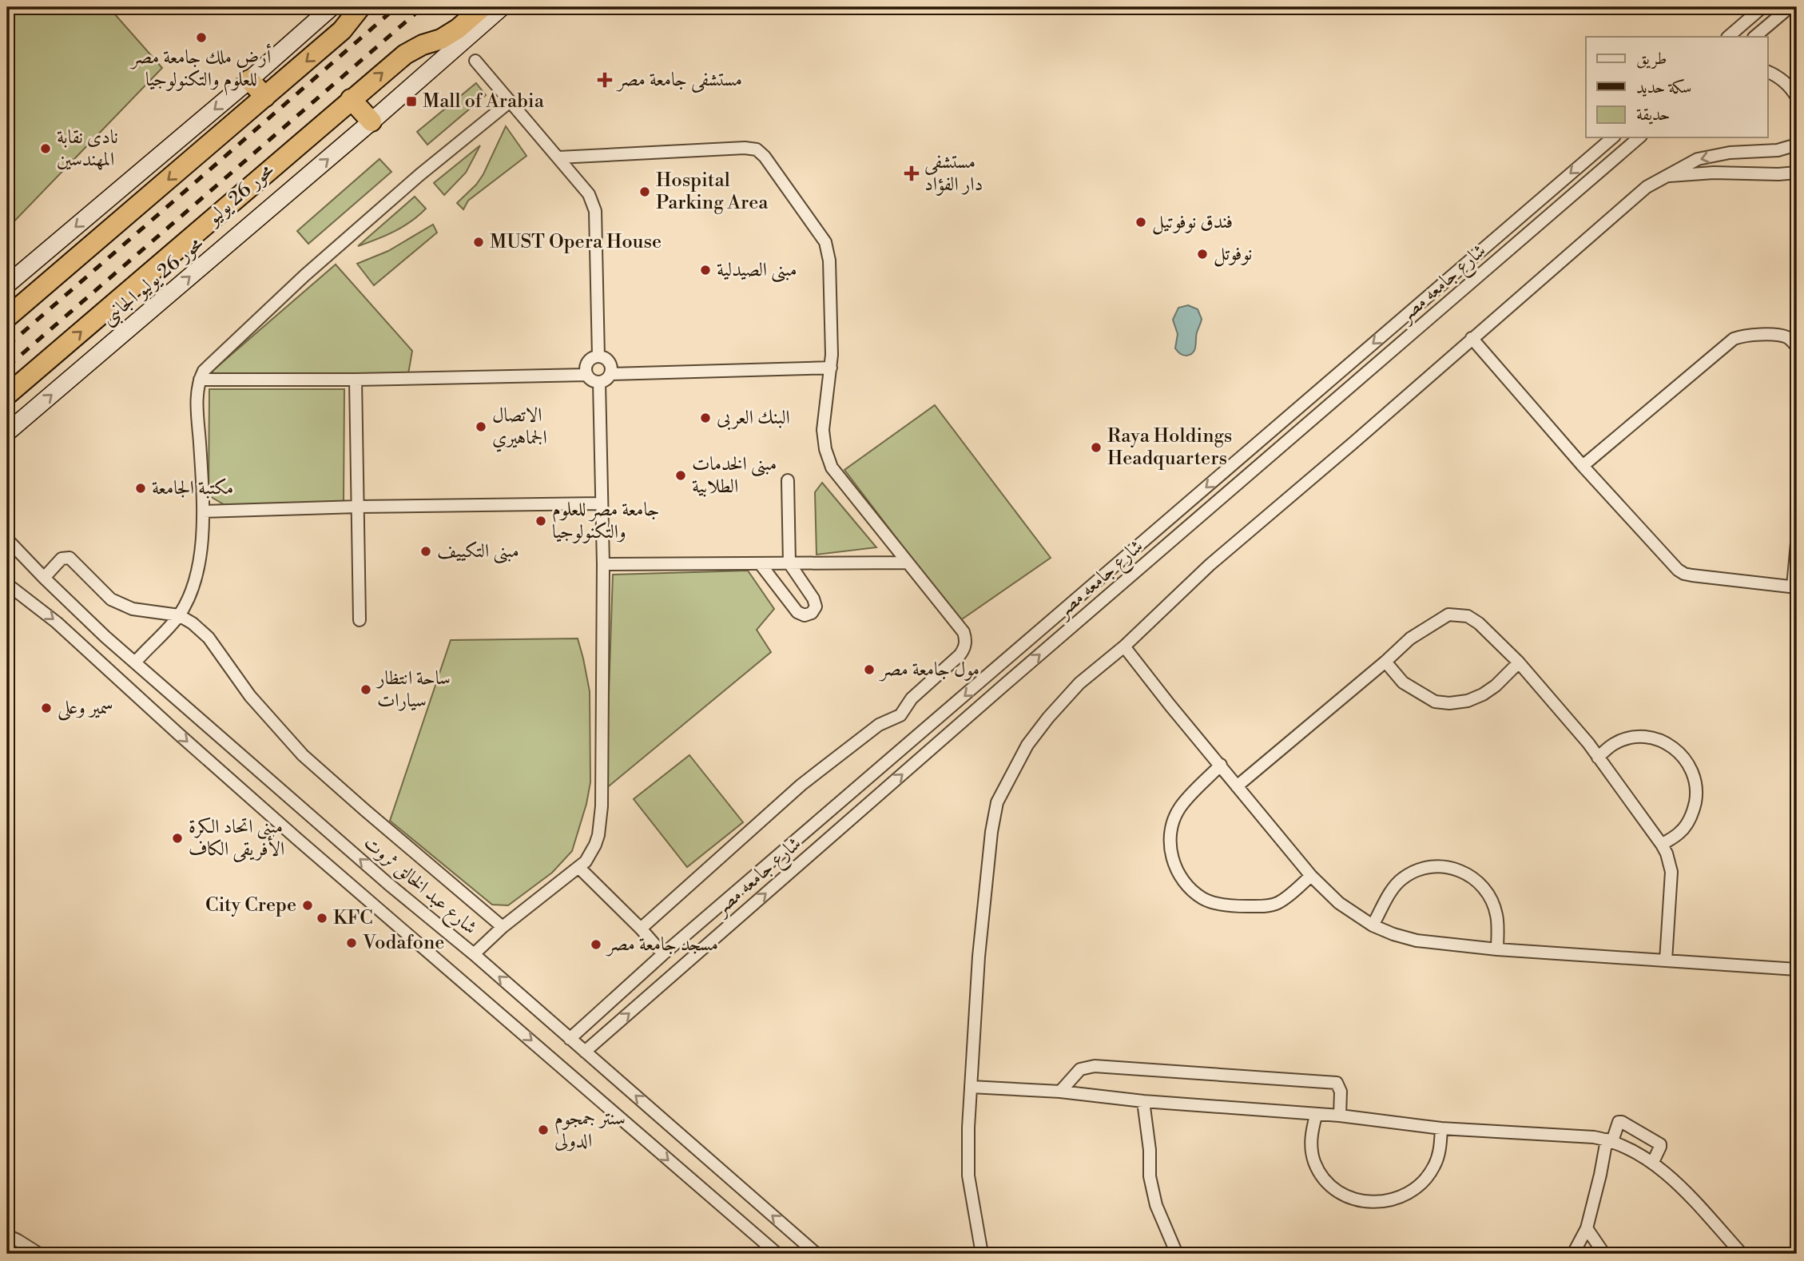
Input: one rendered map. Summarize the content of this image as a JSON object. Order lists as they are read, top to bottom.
{
  "streets": {
    "highway": ["محور 26 يوليو"],
    "main road": ["محور 26 يوليو الجانبى"],
    "street": ["شارع جامعه مصر", "شارع عبد الخالق ثروت"]
  },
  "crossings": [
    ["شارع جامعه مصر", "شارع عبد الخالق ثروت"]
  ],
  "places": {
    "other": [
      "أرض ملك جامعة مصر للعلوم والتكنولوجيا",
      "نادى نقابة المهندسين",
      "Hospital Parking Area",
      "فندق نوفوتيل",
      "MUST Opera House",
      "نوفوتل",
      "مبنى الصيدلية",
      "البنك العربى",
      "الاتصال الجماهيري",
      "Raya Holdings Headquarters",
      "مبنى الخدمات الطلابية",
      "مكتبة الجامعة",
      "جامعة مصر للعلوم والتكنولوجيا",
      "مبنى التكييف",
      "مول جامعة مصر",
      "ساحة انتظار سيارات",
      "سمير وعلى",
      "مبنى اتحاد الكرة الأفريقى الكاف",
      "City Crepe",
      "KFC",
      "Vodafone",
      "مسجد جامعة مصر",
      "سنتر جمجوم الدولى"
    ],
    "health": ["مستشفى جامعة مصر", "مستشفى دار الفؤاد"],
    "transit": ["Mall of Arabia"]
  },
  "legend": ["طريق", "سكة حديد", "حديقة"]
}
